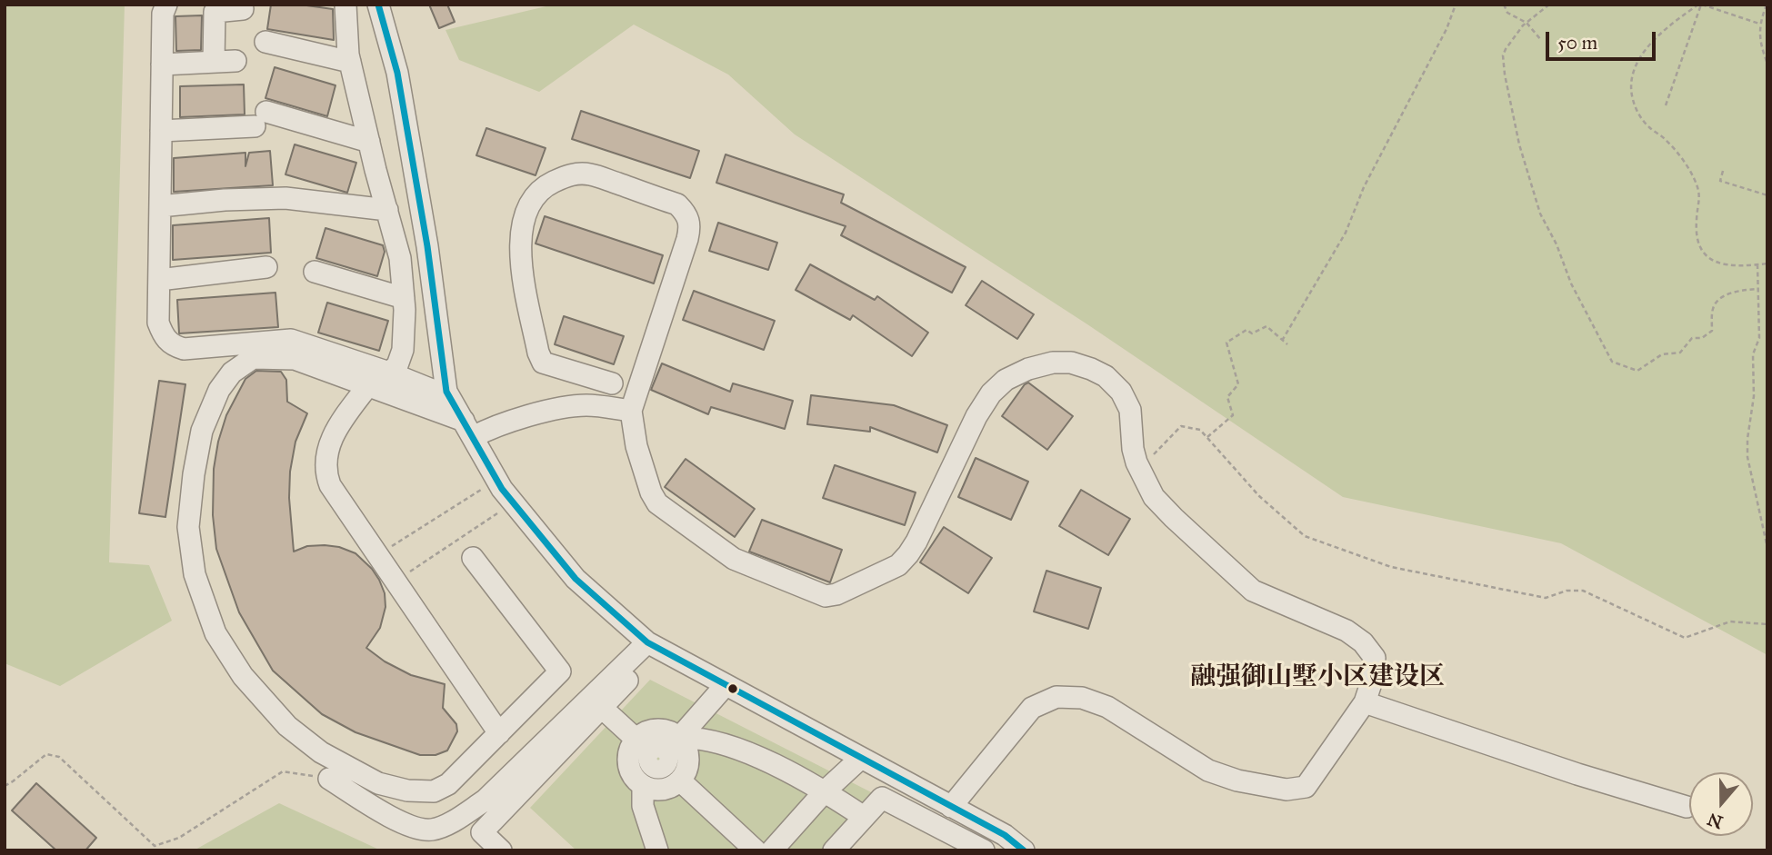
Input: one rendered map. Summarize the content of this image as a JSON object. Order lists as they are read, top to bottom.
{
  "districts": ["融强御山墅小区建设区"],
  "scale_bar": "50 m",
  "north": "bottom"
}
